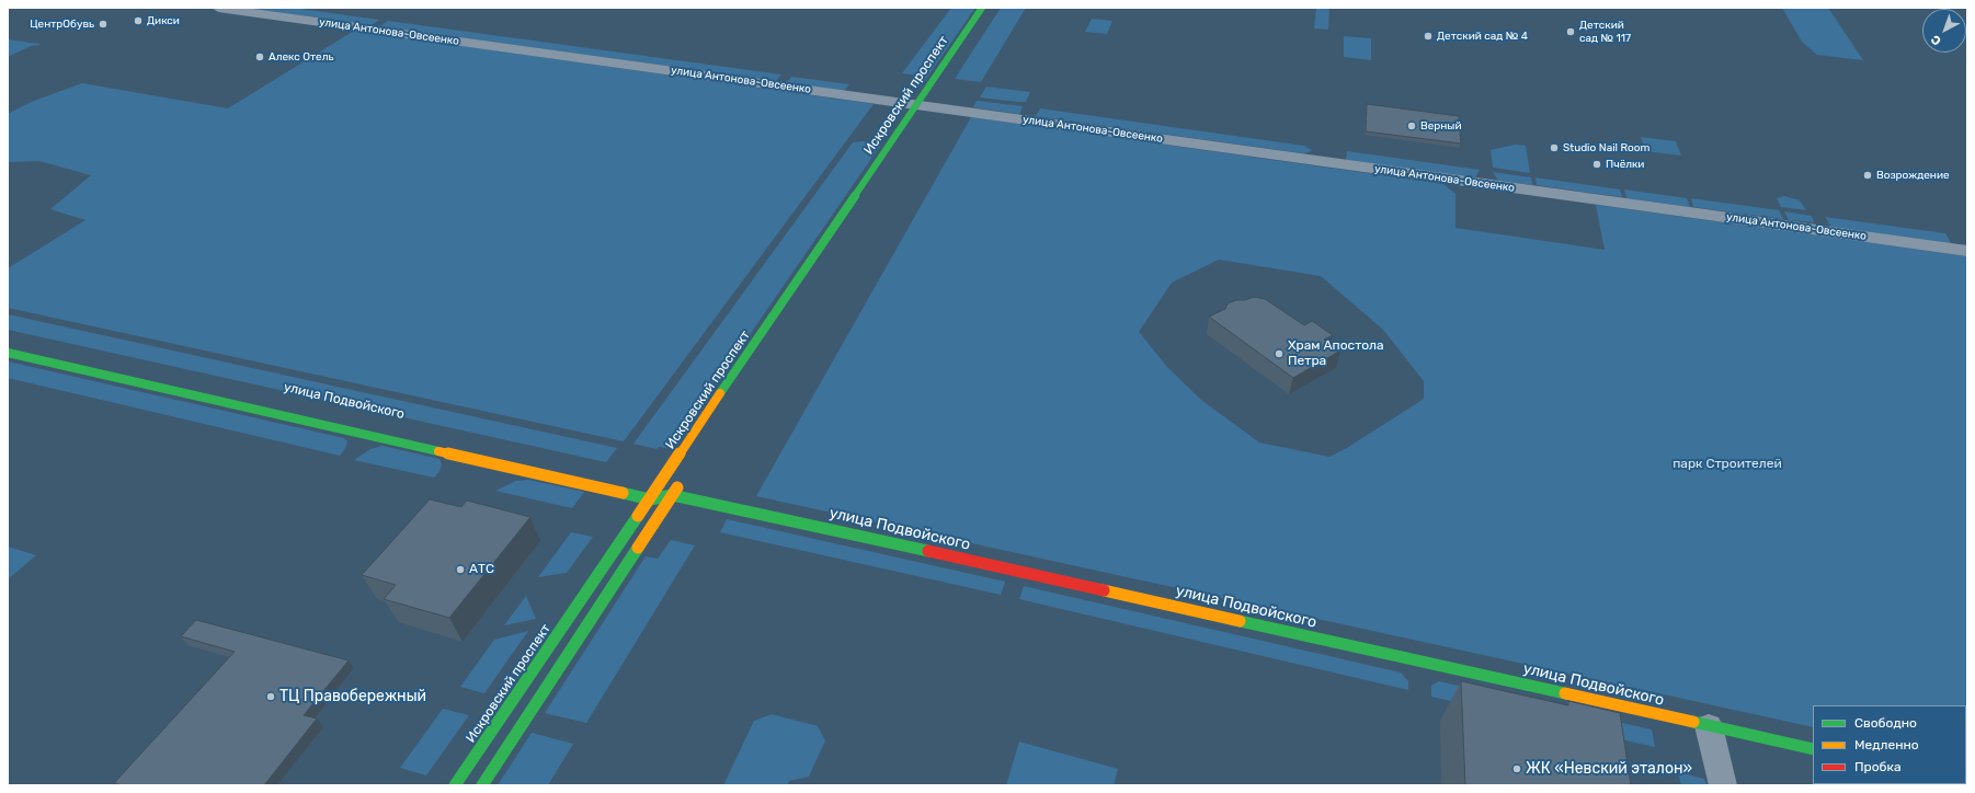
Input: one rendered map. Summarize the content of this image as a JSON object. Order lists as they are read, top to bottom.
{
  "streets": {
    "street": ["улица Антонова-Овсеенко", "Искровский проспект", "улица Подвойского"]
  },
  "crossings": [
    ["улица Антонова-Овсеенко", "Искровский проспект"],
    ["Искровский проспект", "улица Подвойского"]
  ],
  "parks": ["парк Строителей"],
  "places": [
    "Дикси",
    "ЦентрОбувь",
    "Детский сад № 117",
    "Детский сад № 4",
    "Алекс Отель",
    "Верный",
    "Studio Nail Room",
    "Пчёлки",
    "Возрождение",
    "Храм Апостола Петра",
    "АТС",
    "ТЦ Правобережный",
    "ЖК «Невский эталон»"
  ],
  "legend": ["Свободно", "Медленно", "Пробка"],
  "north": "bottom left"
}
